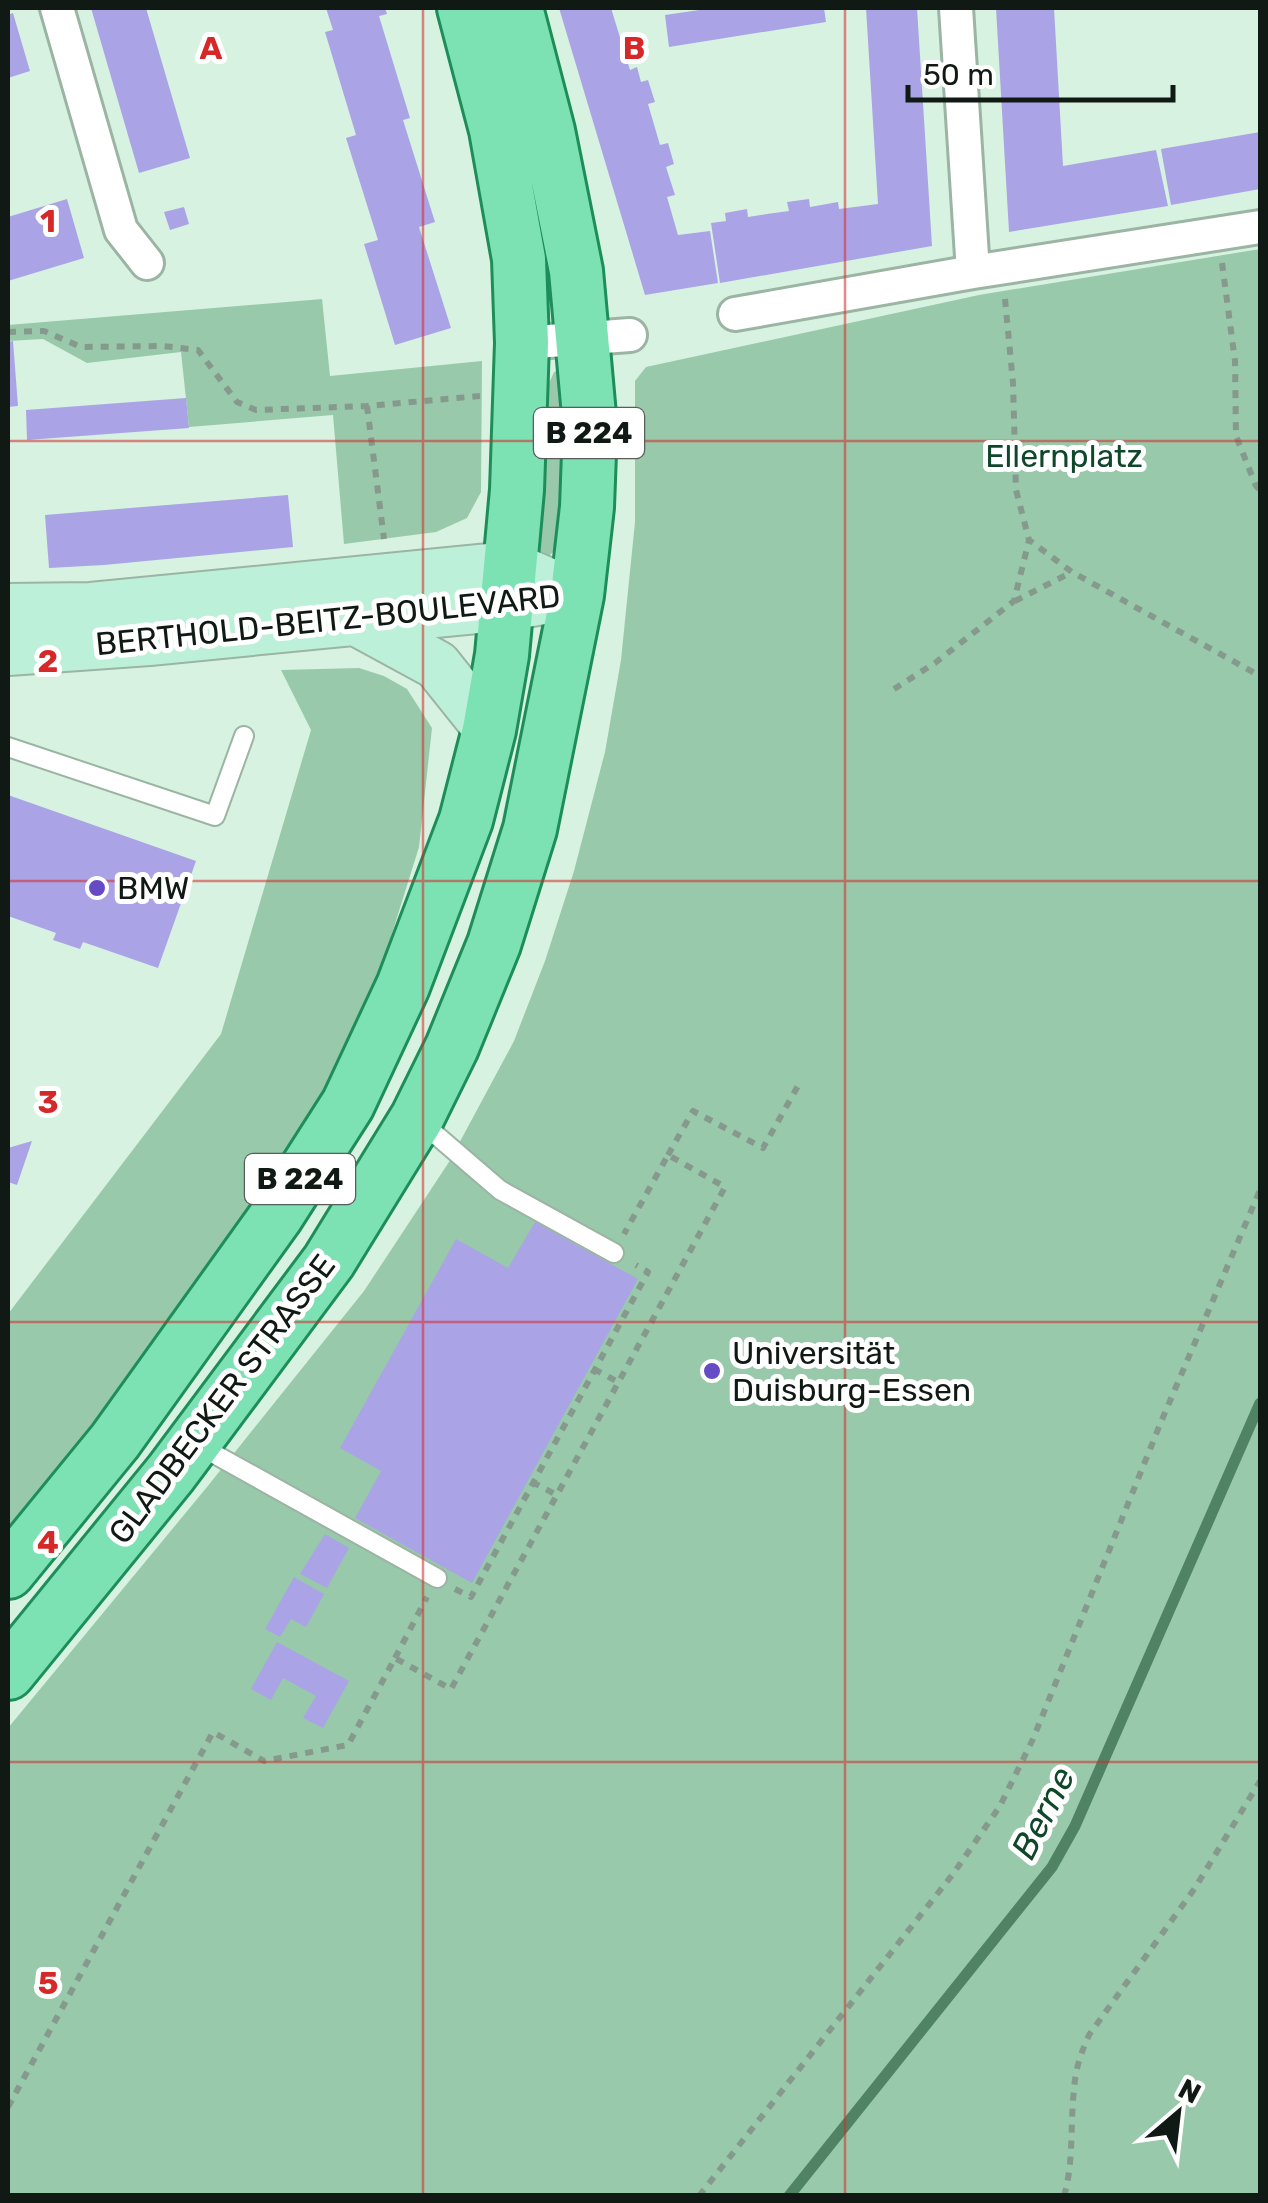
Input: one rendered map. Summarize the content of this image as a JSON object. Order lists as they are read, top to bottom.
{
  "streets": {
    "main road": ["B 224", "BERTHOLD-BEITZ-BOULEVARD", "GLADBECKER STRASSE"]
  },
  "crossings": [
    ["BERTHOLD-BEITZ-BOULEVARD", "GLADBECKER STRASSE"]
  ],
  "water": ["Berne"],
  "parks": ["Ellernplatz"],
  "places": ["BMW", "Universität Duisburg-Essen"],
  "scale_bar": "50 m",
  "north": "top right",
  "grid": {
    "columns": ["A", "B"],
    "rows": [
      "1",
      "2",
      "3",
      "4",
      "5"
    ]
  }
}
